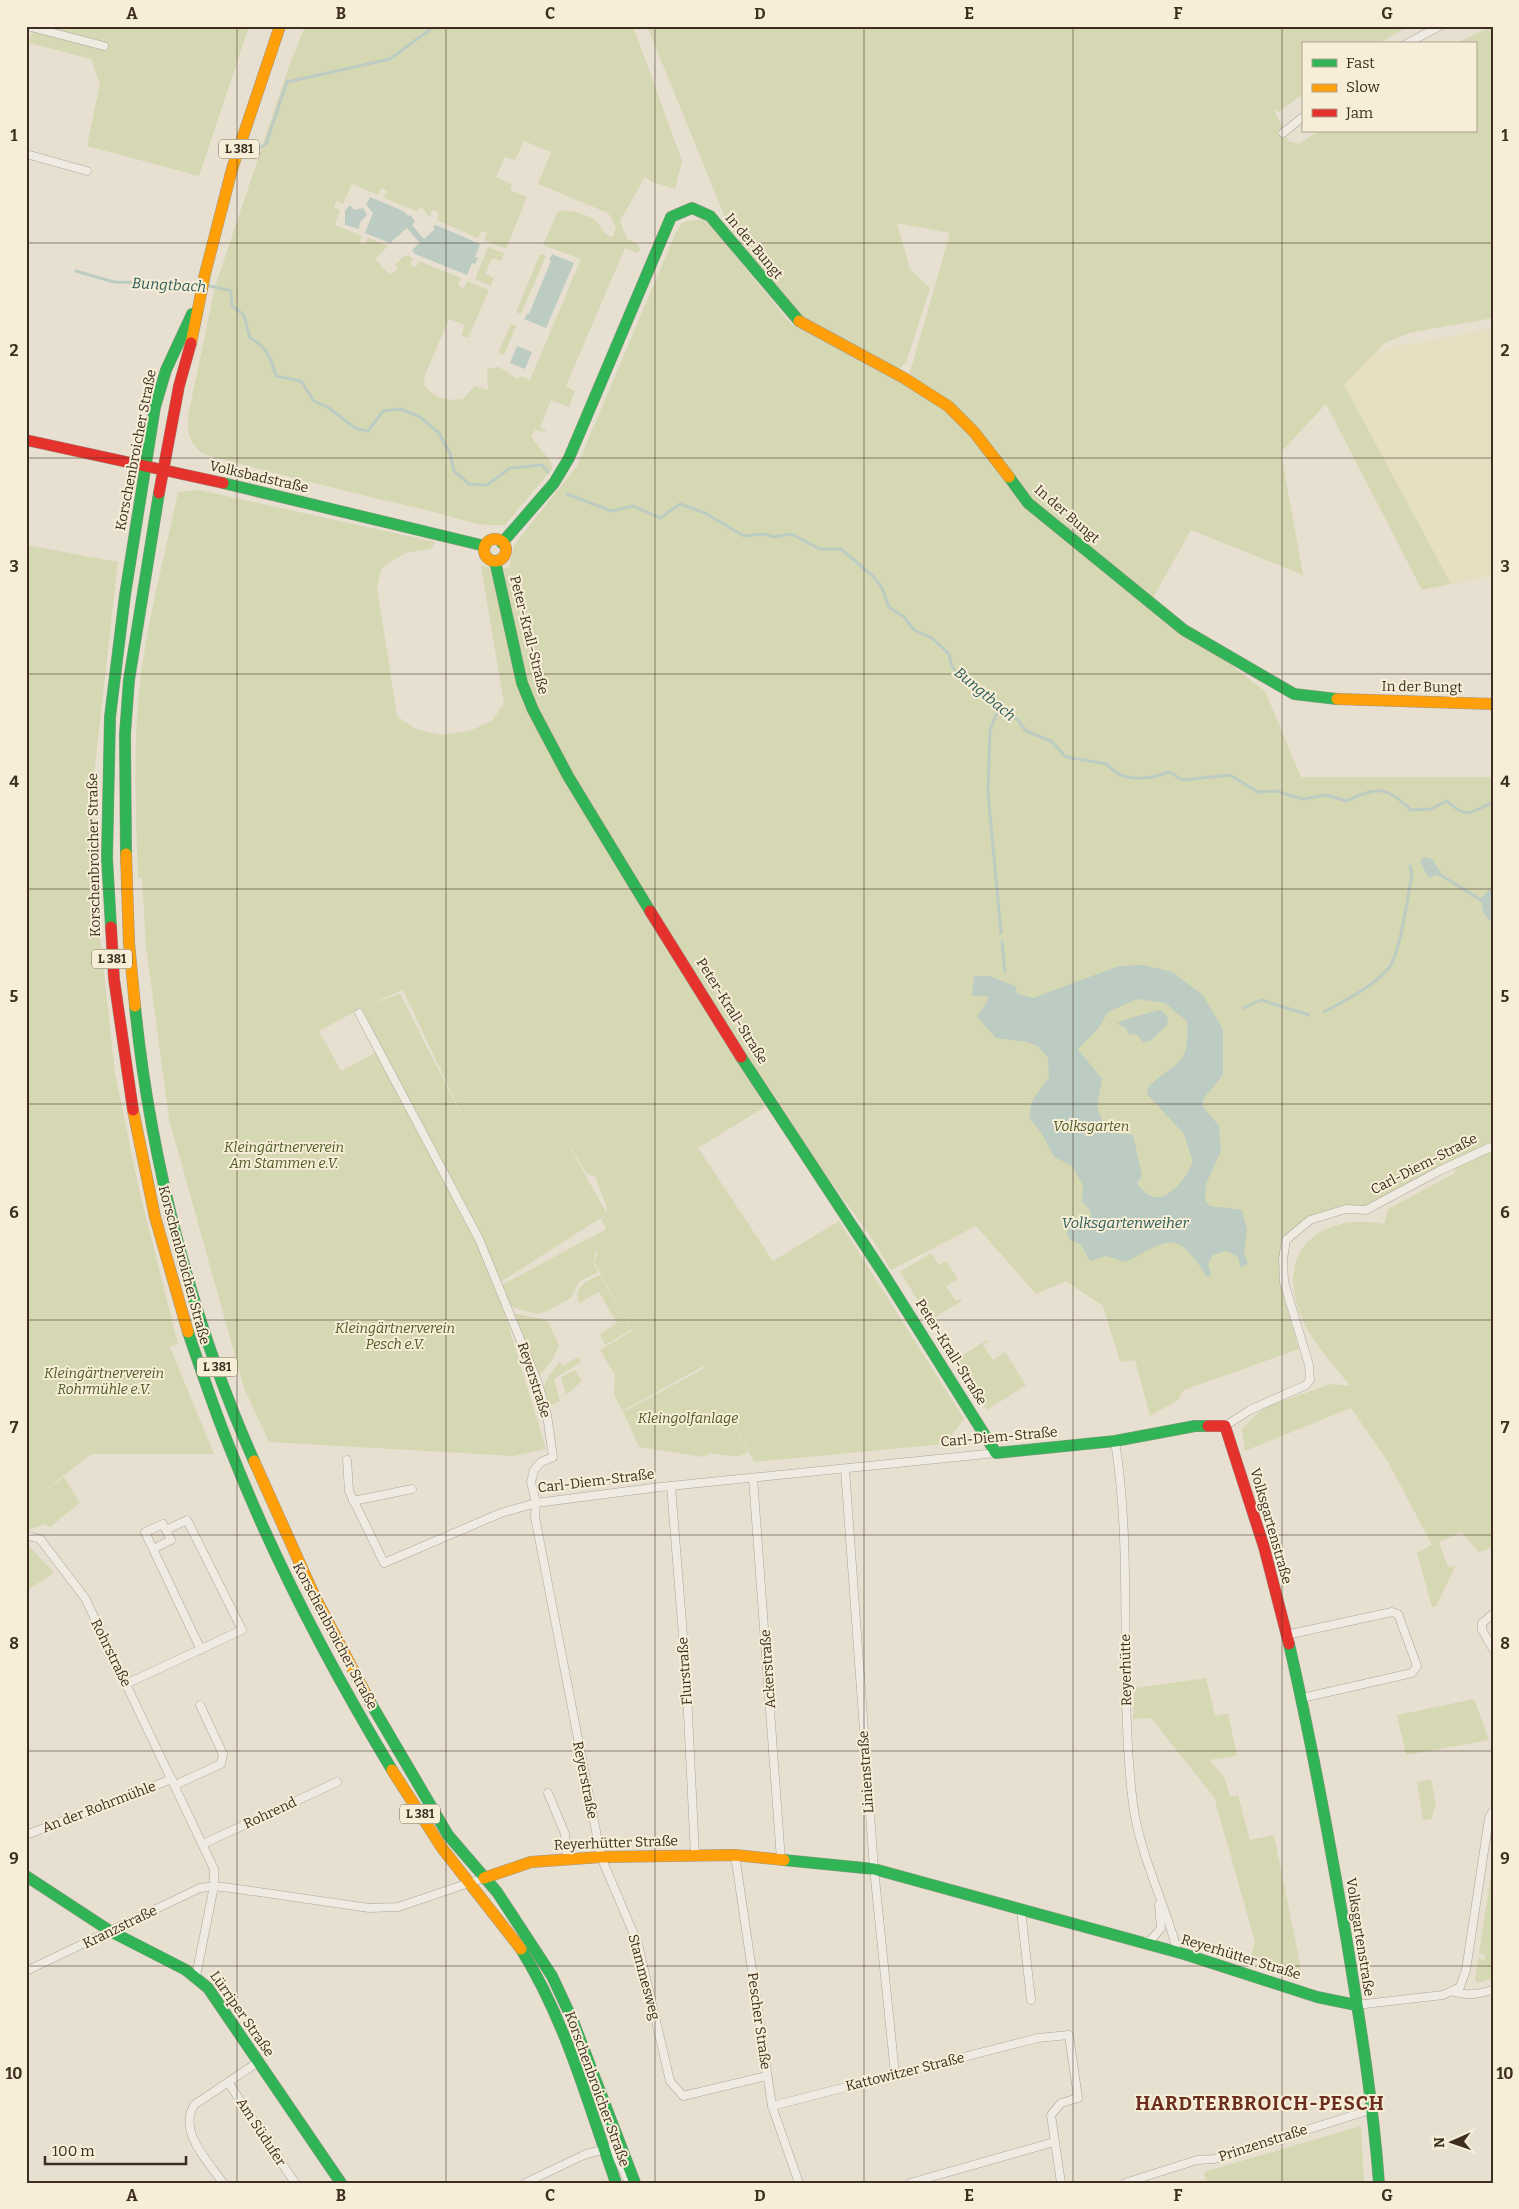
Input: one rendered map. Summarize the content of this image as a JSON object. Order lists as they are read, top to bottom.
{
  "streets": {
    "street": [
      "L 381",
      "In der Bungt",
      "Korschenbroicher Straße",
      "Volksbadstraße",
      "Peter-Krall-Straße",
      "Carl-Diem-Straße",
      "Reyerstraße",
      "Volksgartenstraße",
      "Rohrstraße",
      "Ackerstraße",
      "Reyerhütte",
      "Flurstraße",
      "Linienstraße",
      "An der Rohrmühle",
      "Rohrend",
      "Reyerhütter Straße",
      "Kranzstraße",
      "Stammesweg",
      "Lürriper Straße",
      "Pescher Straße",
      "Kattowitzer Straße",
      "Am Südufer",
      "Prinzenstraße"
    ]
  },
  "crossings": [
    ["In der Bungt", "Volksbadstraße"],
    ["In der Bungt", "Peter-Krall-Straße"],
    ["Korschenbroicher Straße", "Volksbadstraße"],
    ["Korschenbroicher Straße", "Reyerhütter Straße"],
    ["Volksbadstraße", "Peter-Krall-Straße"],
    ["Peter-Krall-Straße", "Carl-Diem-Straße"],
    ["Carl-Diem-Straße", "Reyerstraße"],
    ["Carl-Diem-Straße", "Volksgartenstraße"],
    ["Carl-Diem-Straße", "Ackerstraße"],
    ["Carl-Diem-Straße", "Reyerhütte"],
    ["Carl-Diem-Straße", "Flurstraße"],
    ["Carl-Diem-Straße", "Linienstraße"],
    ["Reyerstraße", "Reyerhütter Straße"],
    ["Reyerstraße", "Stammesweg"],
    ["Volksgartenstraße", "Reyerhütter Straße"],
    ["Volksgartenstraße", "Prinzenstraße"],
    ["Rohrstraße", "An der Rohrmühle"],
    ["Rohrstraße", "Rohrend"],
    ["Rohrstraße", "Reyerhütter Straße"],
    ["Rohrstraße", "Kranzstraße"],
    ["Rohrstraße", "Lürriper Straße"],
    ["Ackerstraße", "Reyerhütter Straße"],
    ["Reyerhütte", "Reyerhütter Straße"],
    ["Flurstraße", "Reyerhütter Straße"],
    ["Linienstraße", "Reyerhütter Straße"],
    ["Linienstraße", "Kattowitzer Straße"],
    ["Reyerhütter Straße", "Kranzstraße"],
    ["Reyerhütter Straße", "Stammesweg"],
    ["Reyerhütter Straße", "Pescher Straße"],
    ["Kranzstraße", "Lürriper Straße"],
    ["Stammesweg", "Pescher Straße"],
    ["Pescher Straße", "Kattowitzer Straße"]
  ],
  "districts": ["HARDTERBROICH-PESCH"],
  "water": ["Bungtbach", "Volksgartenweiher"],
  "parks": [
    "Volksgarten",
    "Kleingärtnerverein Am Stammen e.V.",
    "Kleingärtnerverein Pesch e.V.",
    "Kleingärtnerverein Rohrmühle e.V.",
    "Kleingolfanlage"
  ],
  "legend": ["Fast", "Slow", "Jam"],
  "scale_bar": "100 m",
  "north": "left",
  "grid": {
    "columns": [
      "A",
      "B",
      "C",
      "D",
      "E",
      "F",
      "G"
    ],
    "rows": [
      "1",
      "2",
      "3",
      "4",
      "5",
      "6",
      "7",
      "8",
      "9",
      "10"
    ]
  }
}
